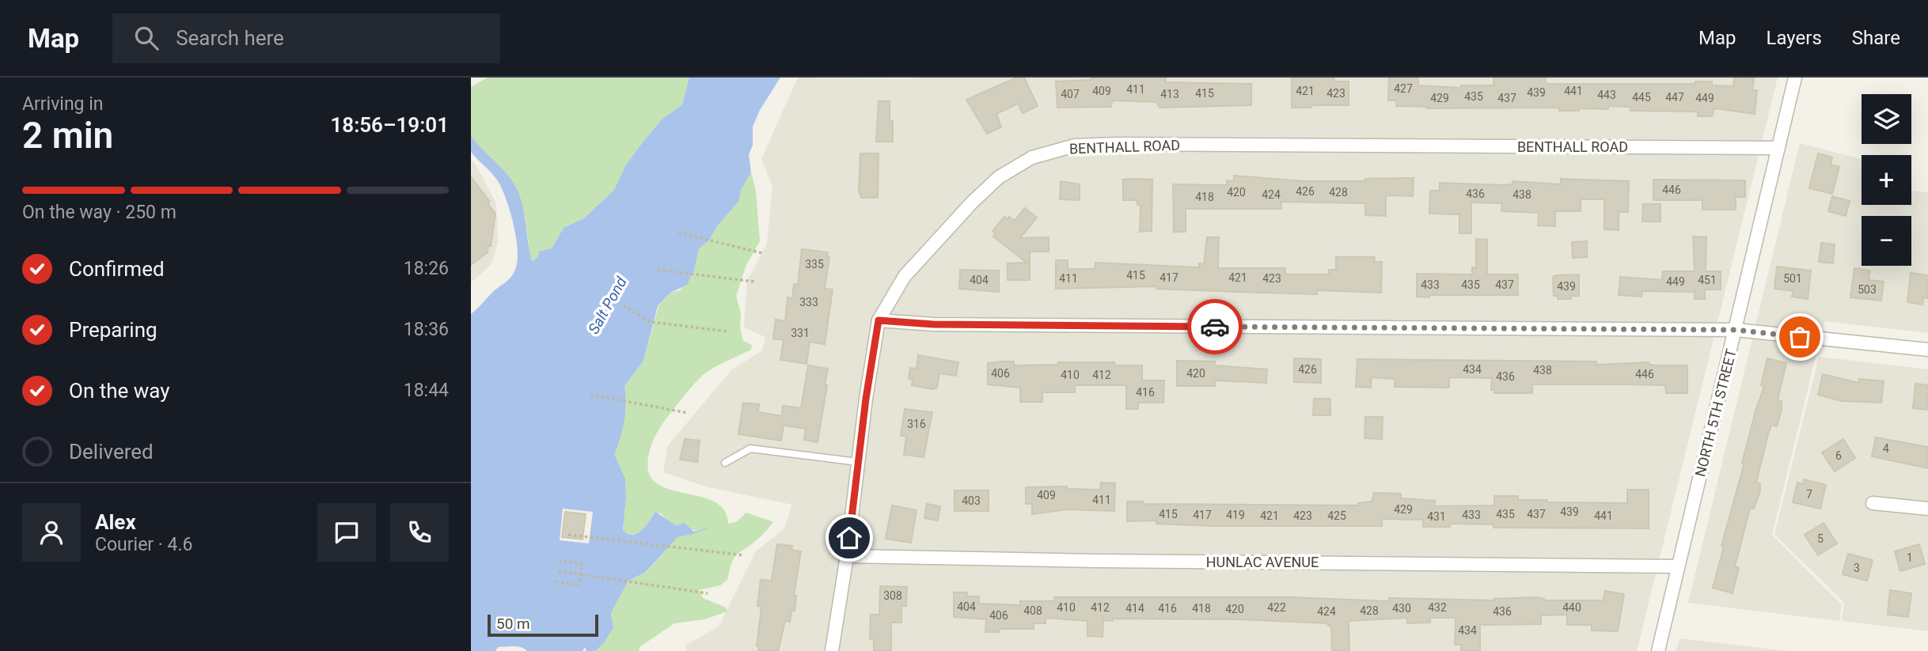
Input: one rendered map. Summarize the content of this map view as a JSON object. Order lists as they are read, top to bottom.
{
  "streets": {
    "street": ["BENTHALL ROAD", "NORTH 5TH STREET", "HUNLAC AVENUE"]
  },
  "crossings": [
    ["BENTHALL ROAD", "NORTH 5TH STREET"],
    ["BENTHALL ROAD", "HUNLAC AVENUE"],
    ["NORTH 5TH STREET", "HUNLAC AVENUE"]
  ],
  "water": ["Salt Pond"],
  "house_numbers": [
    "427",
    "411",
    "409",
    "421",
    "441",
    "439",
    "415",
    "423",
    "407",
    "413",
    "443",
    "435",
    "445",
    "447",
    "429",
    "437",
    "449",
    "446",
    "426",
    "420",
    "428",
    "436",
    "424",
    "438",
    "418",
    "335",
    "415",
    "417",
    "421",
    "411",
    "423",
    "501",
    "404",
    "451",
    "449",
    "433",
    "435",
    "437",
    "439",
    "503",
    "333",
    "331",
    "426",
    "434",
    "438",
    "406",
    "420",
    "446",
    "410",
    "412",
    "436",
    "416",
    "316",
    "4",
    "6",
    "7",
    "409",
    "411",
    "403",
    "429",
    "439",
    "415",
    "435",
    "437",
    "417",
    "419",
    "433",
    "421",
    "423",
    "425",
    "441",
    "431",
    "5",
    "1",
    "3",
    "308",
    "404",
    "410",
    "412",
    "422",
    "432",
    "440",
    "414",
    "416",
    "418",
    "430",
    "420",
    "408",
    "428",
    "424",
    "436",
    "406",
    "434"
  ],
  "scale_bar": "50 m",
  "page": {
    "header": "Map",
    "search": "Search here",
    "nav": ["Map", "Layers", "Share"],
    "heading": ["2 min", "Arriving in", "18:56–19:01"],
    "panel": ["Alex", "Courier · 4.6"],
    "map_buttons": ["+", "−"],
    "bar": "On the way · 250 m",
    "list": [
      ["Confirmed", "18:26"],
      ["Preparing", "18:36"],
      ["On the way", "18:44"],
      "Delivered"
    ],
    "scale": "50 m"
  }
}
